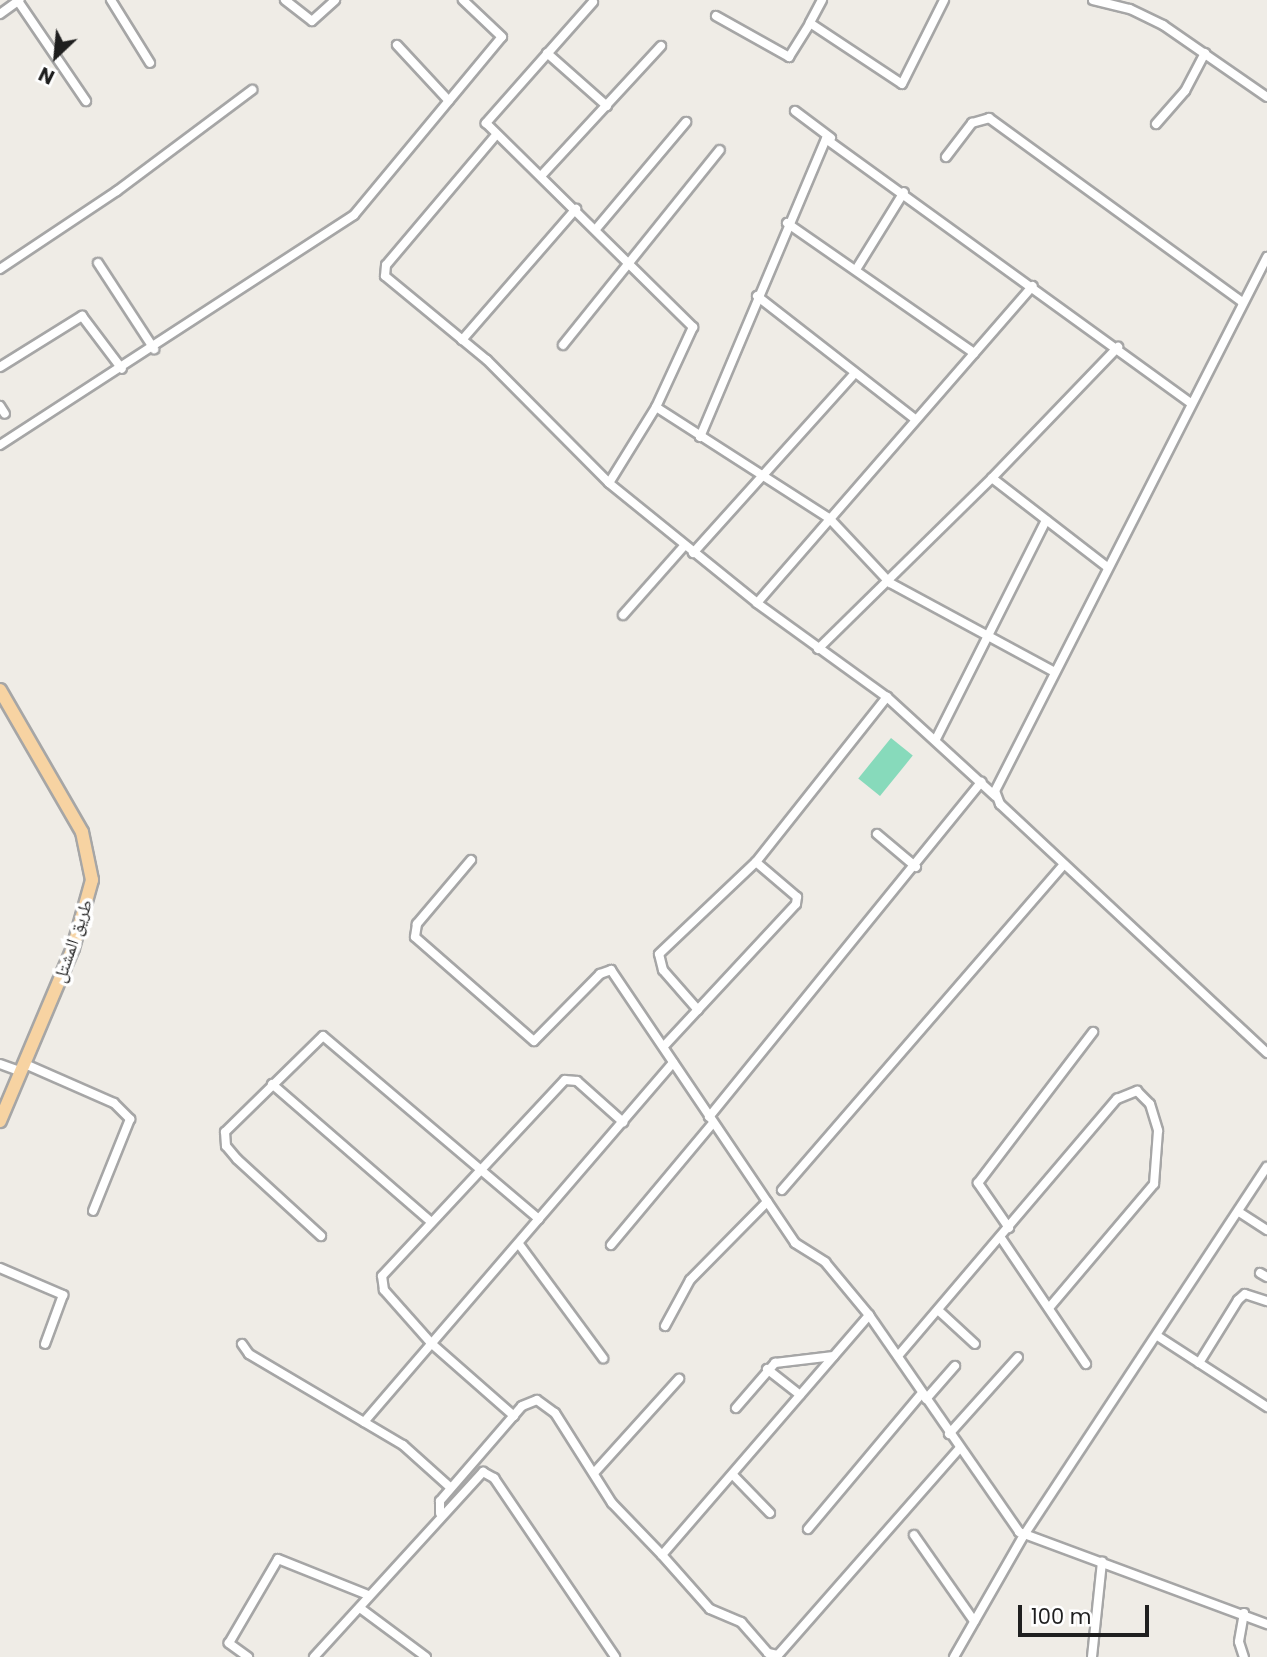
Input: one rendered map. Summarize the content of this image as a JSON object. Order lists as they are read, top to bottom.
{
  "streets": {
    "main road": ["طريق المشتل"]
  },
  "scale_bar": "100 m",
  "north": "bottom left"
}
